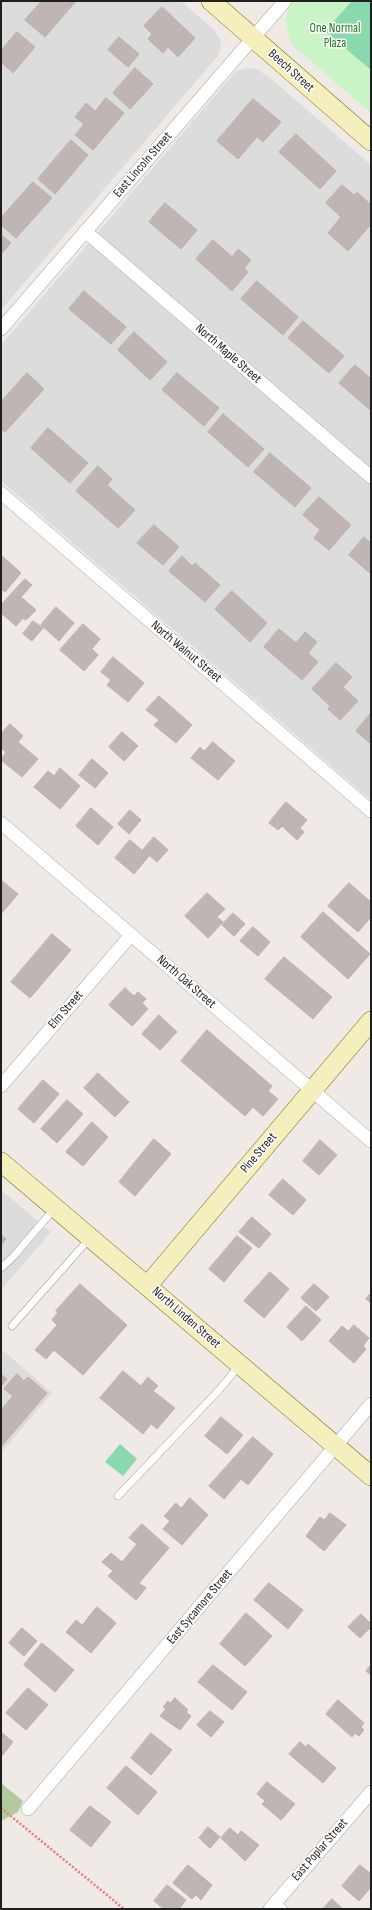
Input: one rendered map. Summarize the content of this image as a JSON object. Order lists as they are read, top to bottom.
{
  "streets": {
    "main road": ["Beech Street", "Pine Street", "North Linden Street"],
    "street": [
      "East Lincoln Street",
      "North Maple Street",
      "North Walnut Street",
      "North Oak Street",
      "Elm Street",
      "East Sycamore Street",
      "East Poplar Street"
    ]
  },
  "crossings": [
    ["Beech Street", "East Lincoln Street"],
    ["East Lincoln Street", "North Maple Street"],
    ["North Oak Street", "Elm Street"],
    ["North Oak Street", "Pine Street"],
    ["Pine Street", "North Linden Street"],
    ["North Linden Street", "East Sycamore Street"]
  ],
  "parks": ["One Normal Plaza"]
}
